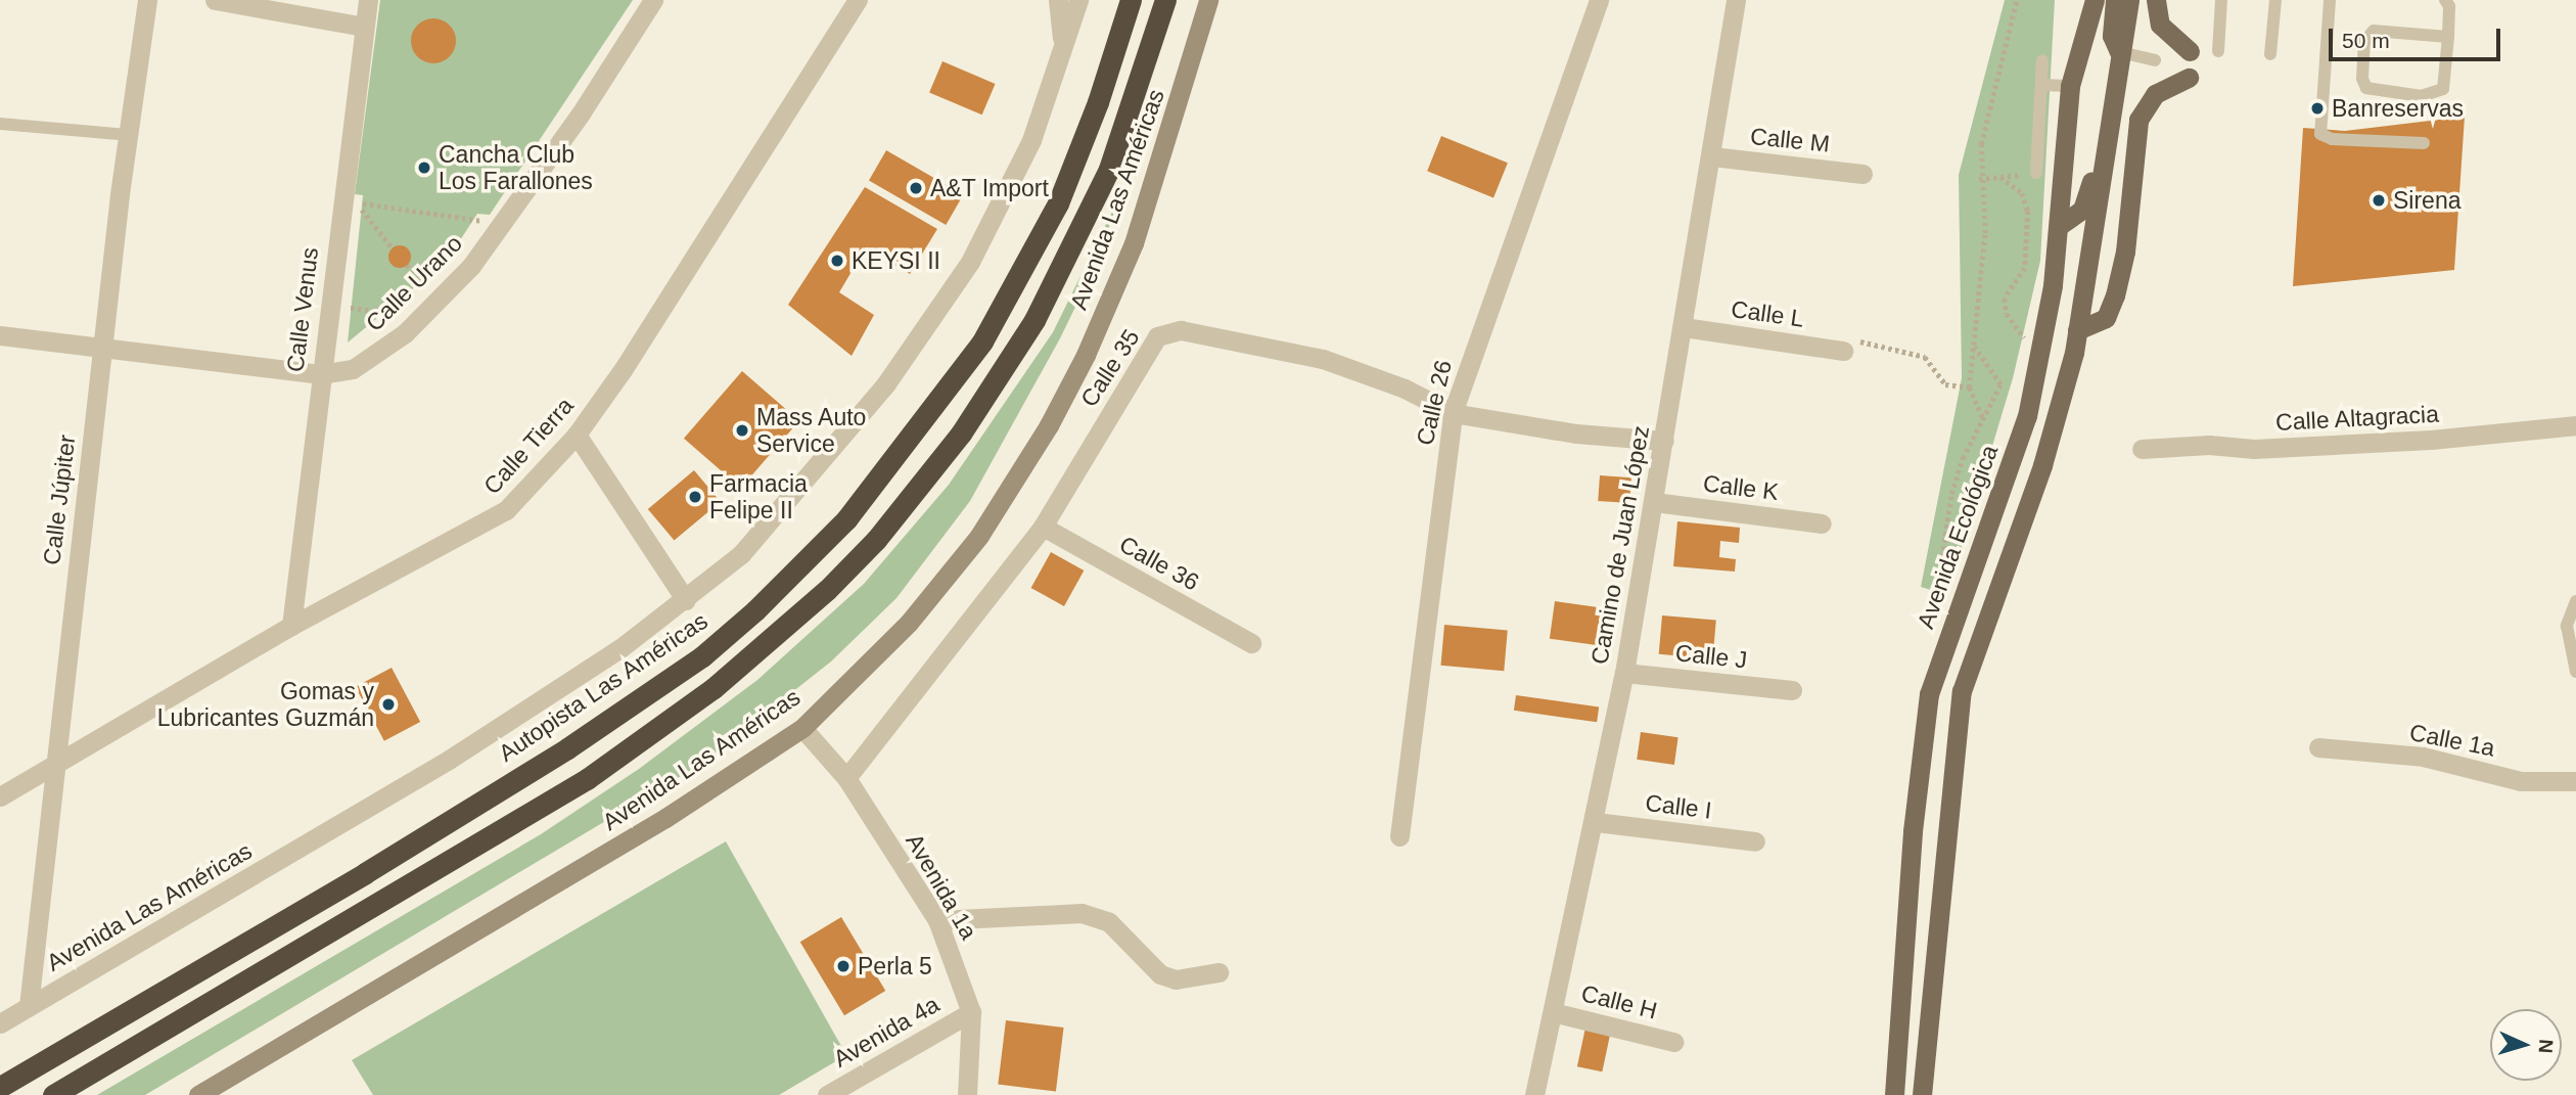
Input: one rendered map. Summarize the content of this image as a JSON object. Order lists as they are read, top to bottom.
{
  "streets": {
    "highway": ["Autopista Las Américas"],
    "main road": ["Avenida Las Américas", "Avenida Ecológica"],
    "street": [
      "Calle M",
      "Calle Urano",
      "Calle Venus",
      "Calle L",
      "Calle 35",
      "Calle 26",
      "Calle Altagracia",
      "Calle Tierra",
      "Calle K",
      "Calle Júpiter",
      "Camino de Juan López",
      "Calle 36",
      "Calle J",
      "Calle 1a",
      "Calle I",
      "Avenida 1a",
      "Calle H",
      "Avenida 4a"
    ]
  },
  "crossings": [
    ["Calle M", "Camino de Juan López"],
    ["Avenida Las Américas", "Calle Júpiter"],
    ["Avenida Las Américas", "Avenida 1a"],
    ["Calle Urano", "Calle Venus"],
    ["Calle Urano", "Calle Júpiter"],
    ["Calle Venus", "Calle Tierra"],
    ["Calle L", "Camino de Juan López"],
    ["Calle 35", "Calle 26"],
    ["Calle 35", "Camino de Juan López"],
    ["Calle 35", "Calle 36"],
    ["Calle 35", "Avenida 1a"],
    ["Calle Tierra", "Calle Júpiter"],
    ["Calle K", "Camino de Juan López"],
    ["Camino de Juan López", "Calle J"],
    ["Camino de Juan López", "Calle I"],
    ["Camino de Juan López", "Calle H"],
    ["Avenida 1a", "Avenida 4a"]
  ],
  "places": [
    "Banreservas",
    "Cancha Club Los Farallones",
    "A&T Import",
    "Sirena",
    "KEYSI II",
    "Mass Auto Service",
    "Farmacia Felipe II",
    "Gomas y Lubricantes Guzmán",
    "Perla 5"
  ],
  "scale_bar": "50 m",
  "north": "right"
}
